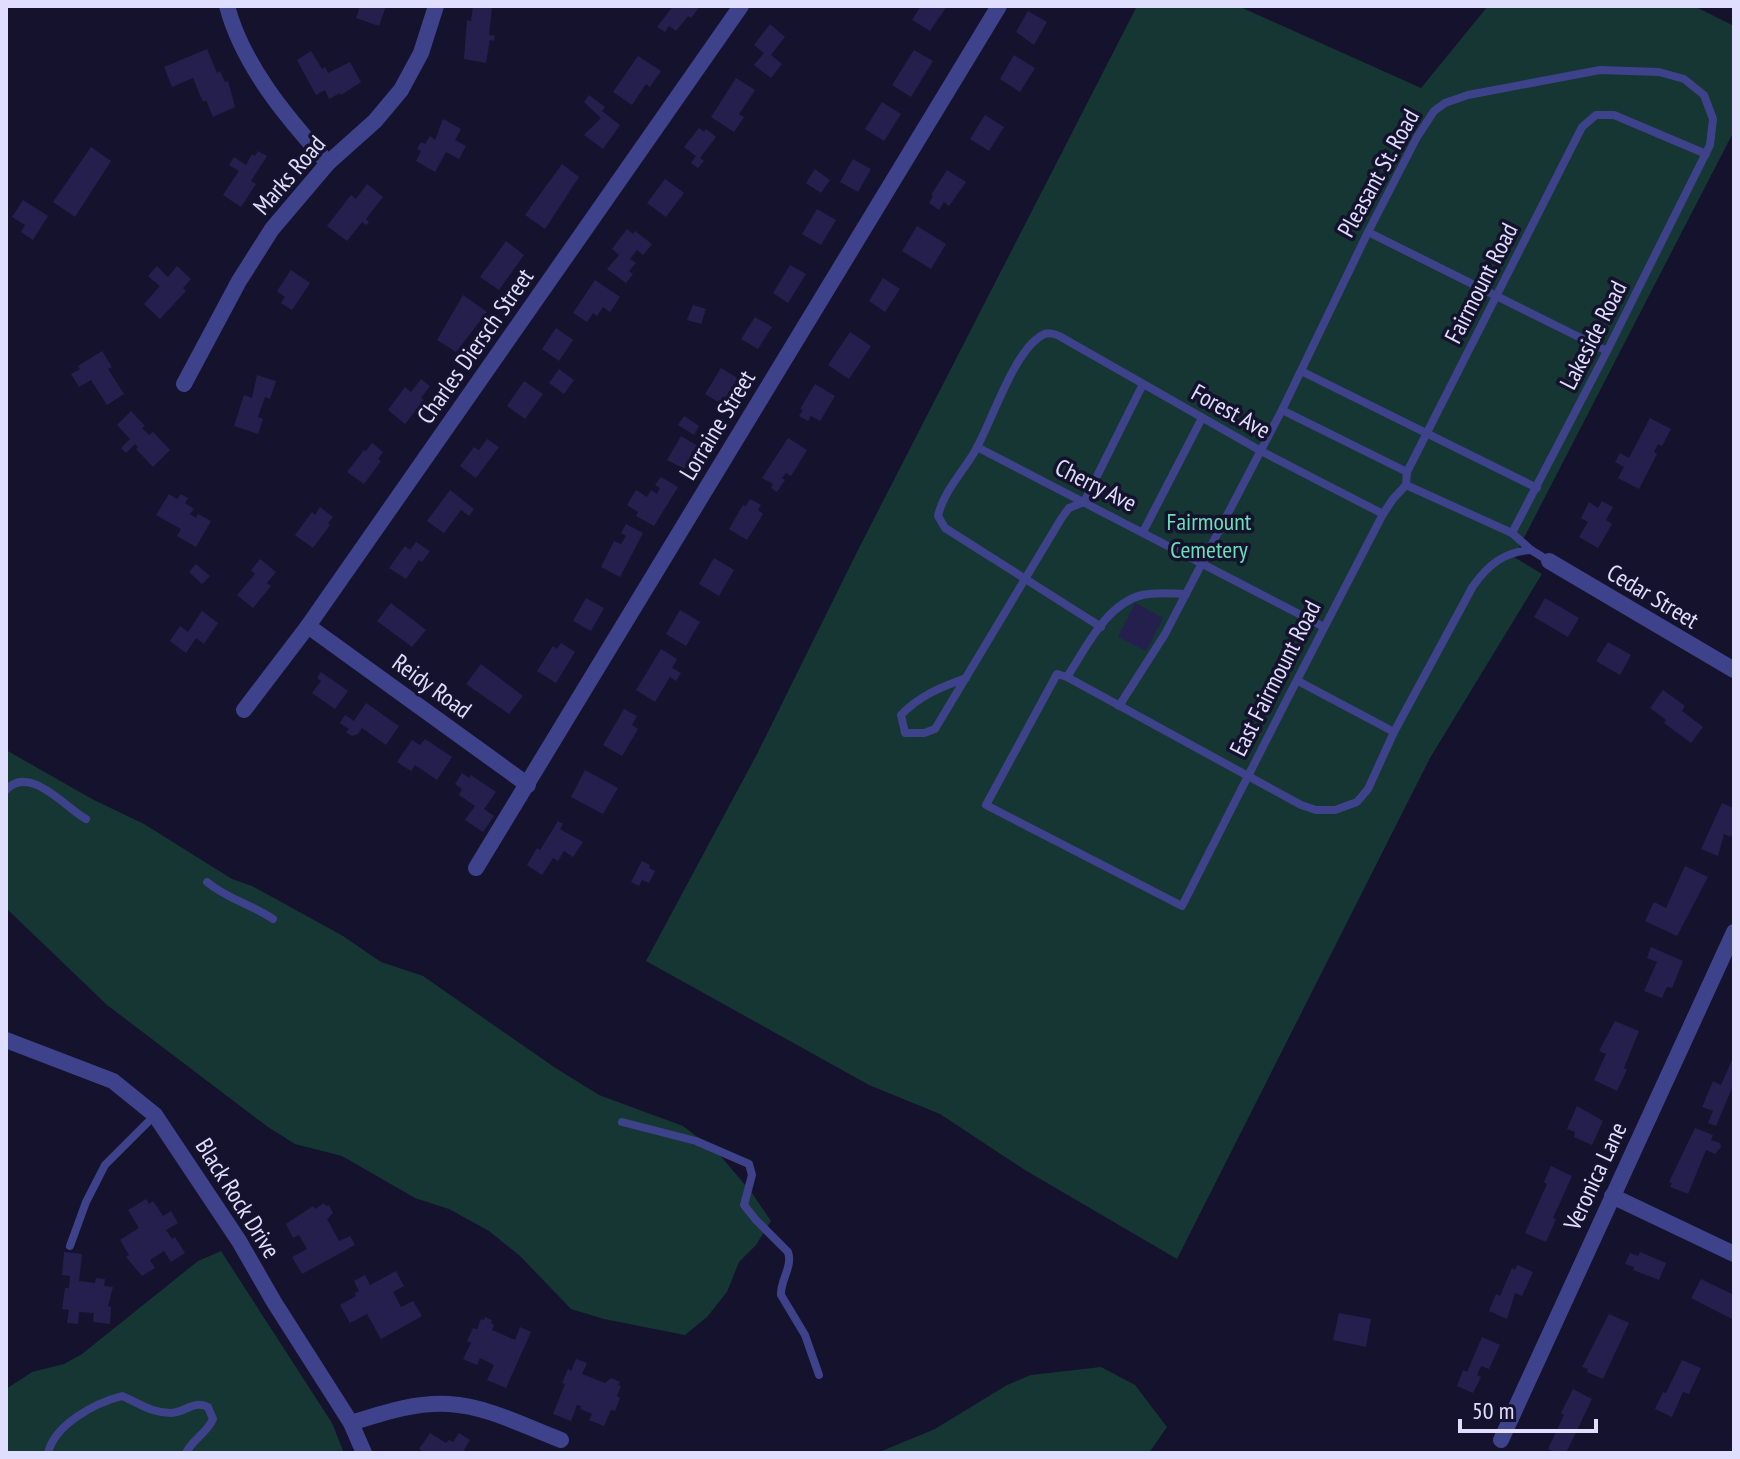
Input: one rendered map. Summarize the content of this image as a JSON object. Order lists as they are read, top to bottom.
{
  "streets": {
    "street": [
      "Marks Road",
      "Charles Diersch Street",
      "Lorraine Street",
      "Cedar Street",
      "Reidy Road",
      "Veronica Lane",
      "Black Rock Drive"
    ],
    "lane": [
      "Pleasant St. Road",
      "Fairmount Road",
      "Lakeside Road",
      "Forest Ave",
      "Cherry Ave",
      "East Fairmount Road"
    ]
  },
  "crossings": [
    ["Pleasant St. Road", "Fairmount Road"],
    ["Pleasant St. Road", "Lakeside Road"],
    ["Pleasant St. Road", "Forest Ave"],
    ["Pleasant St. Road", "Cherry Ave"],
    ["Fairmount Road", "Lakeside Road"],
    ["Charles Diersch Street", "Reidy Road"],
    ["Forest Ave", "Cherry Ave"],
    ["Forest Ave", "East Fairmount Road"],
    ["Lorraine Street", "Reidy Road"],
    ["Cherry Ave", "East Fairmount Road"]
  ],
  "parks": ["Fairmount Cemetery"],
  "scale_bar": "50 m"
}
